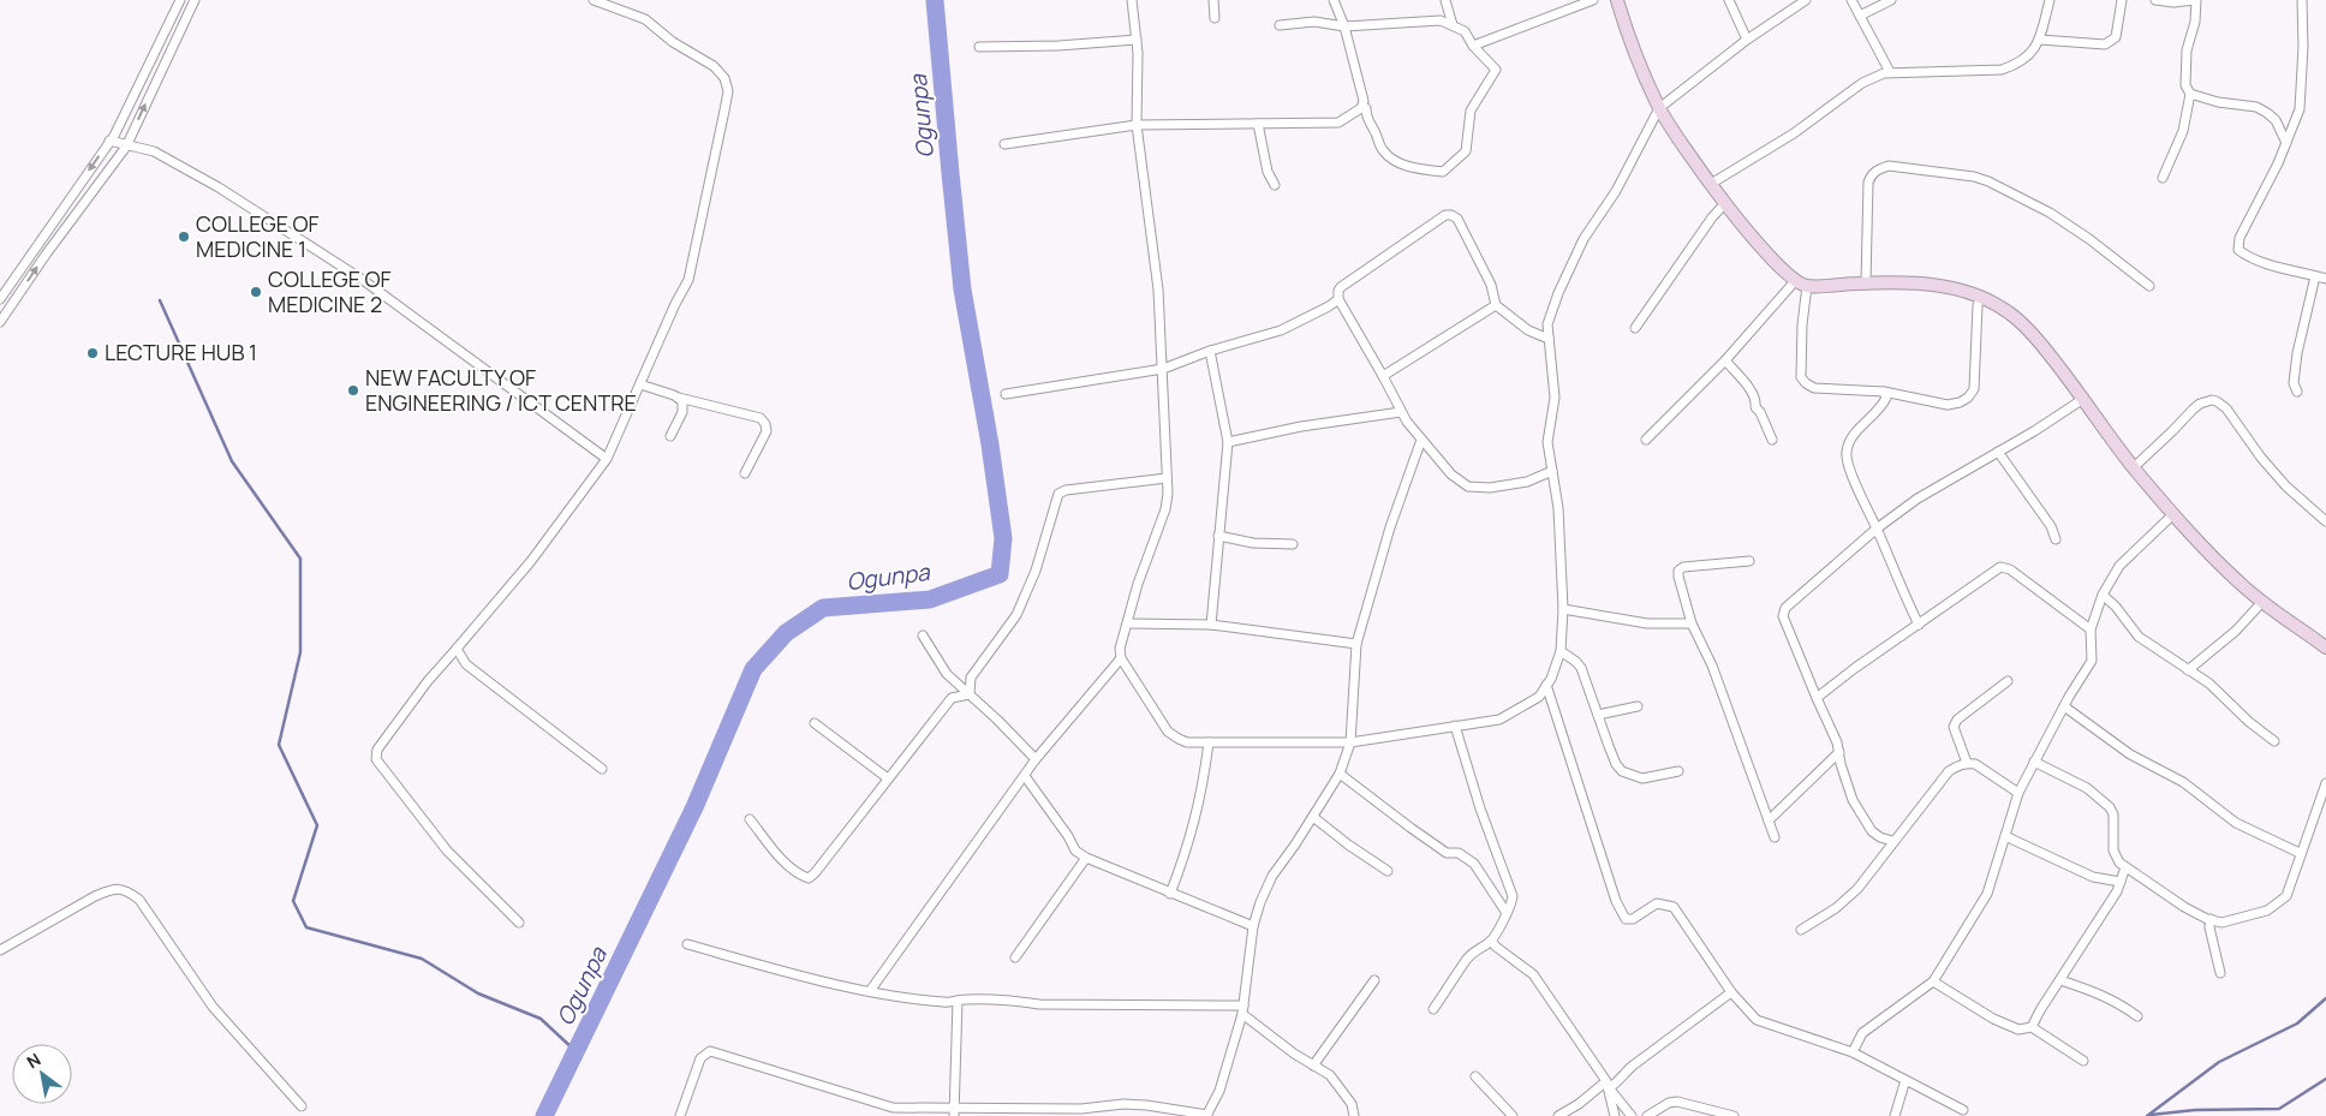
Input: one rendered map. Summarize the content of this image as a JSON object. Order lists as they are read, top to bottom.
{
  "water": ["Ogunpa"],
  "places": [
    "COLLEGE OF MEDICINE 1",
    "COLLEGE OF MEDICINE 2",
    "LECTURE HUB 1",
    "NEW FACULTY OF ENGINEERING / ICT CENTRE"
  ],
  "north": "top left"
}
